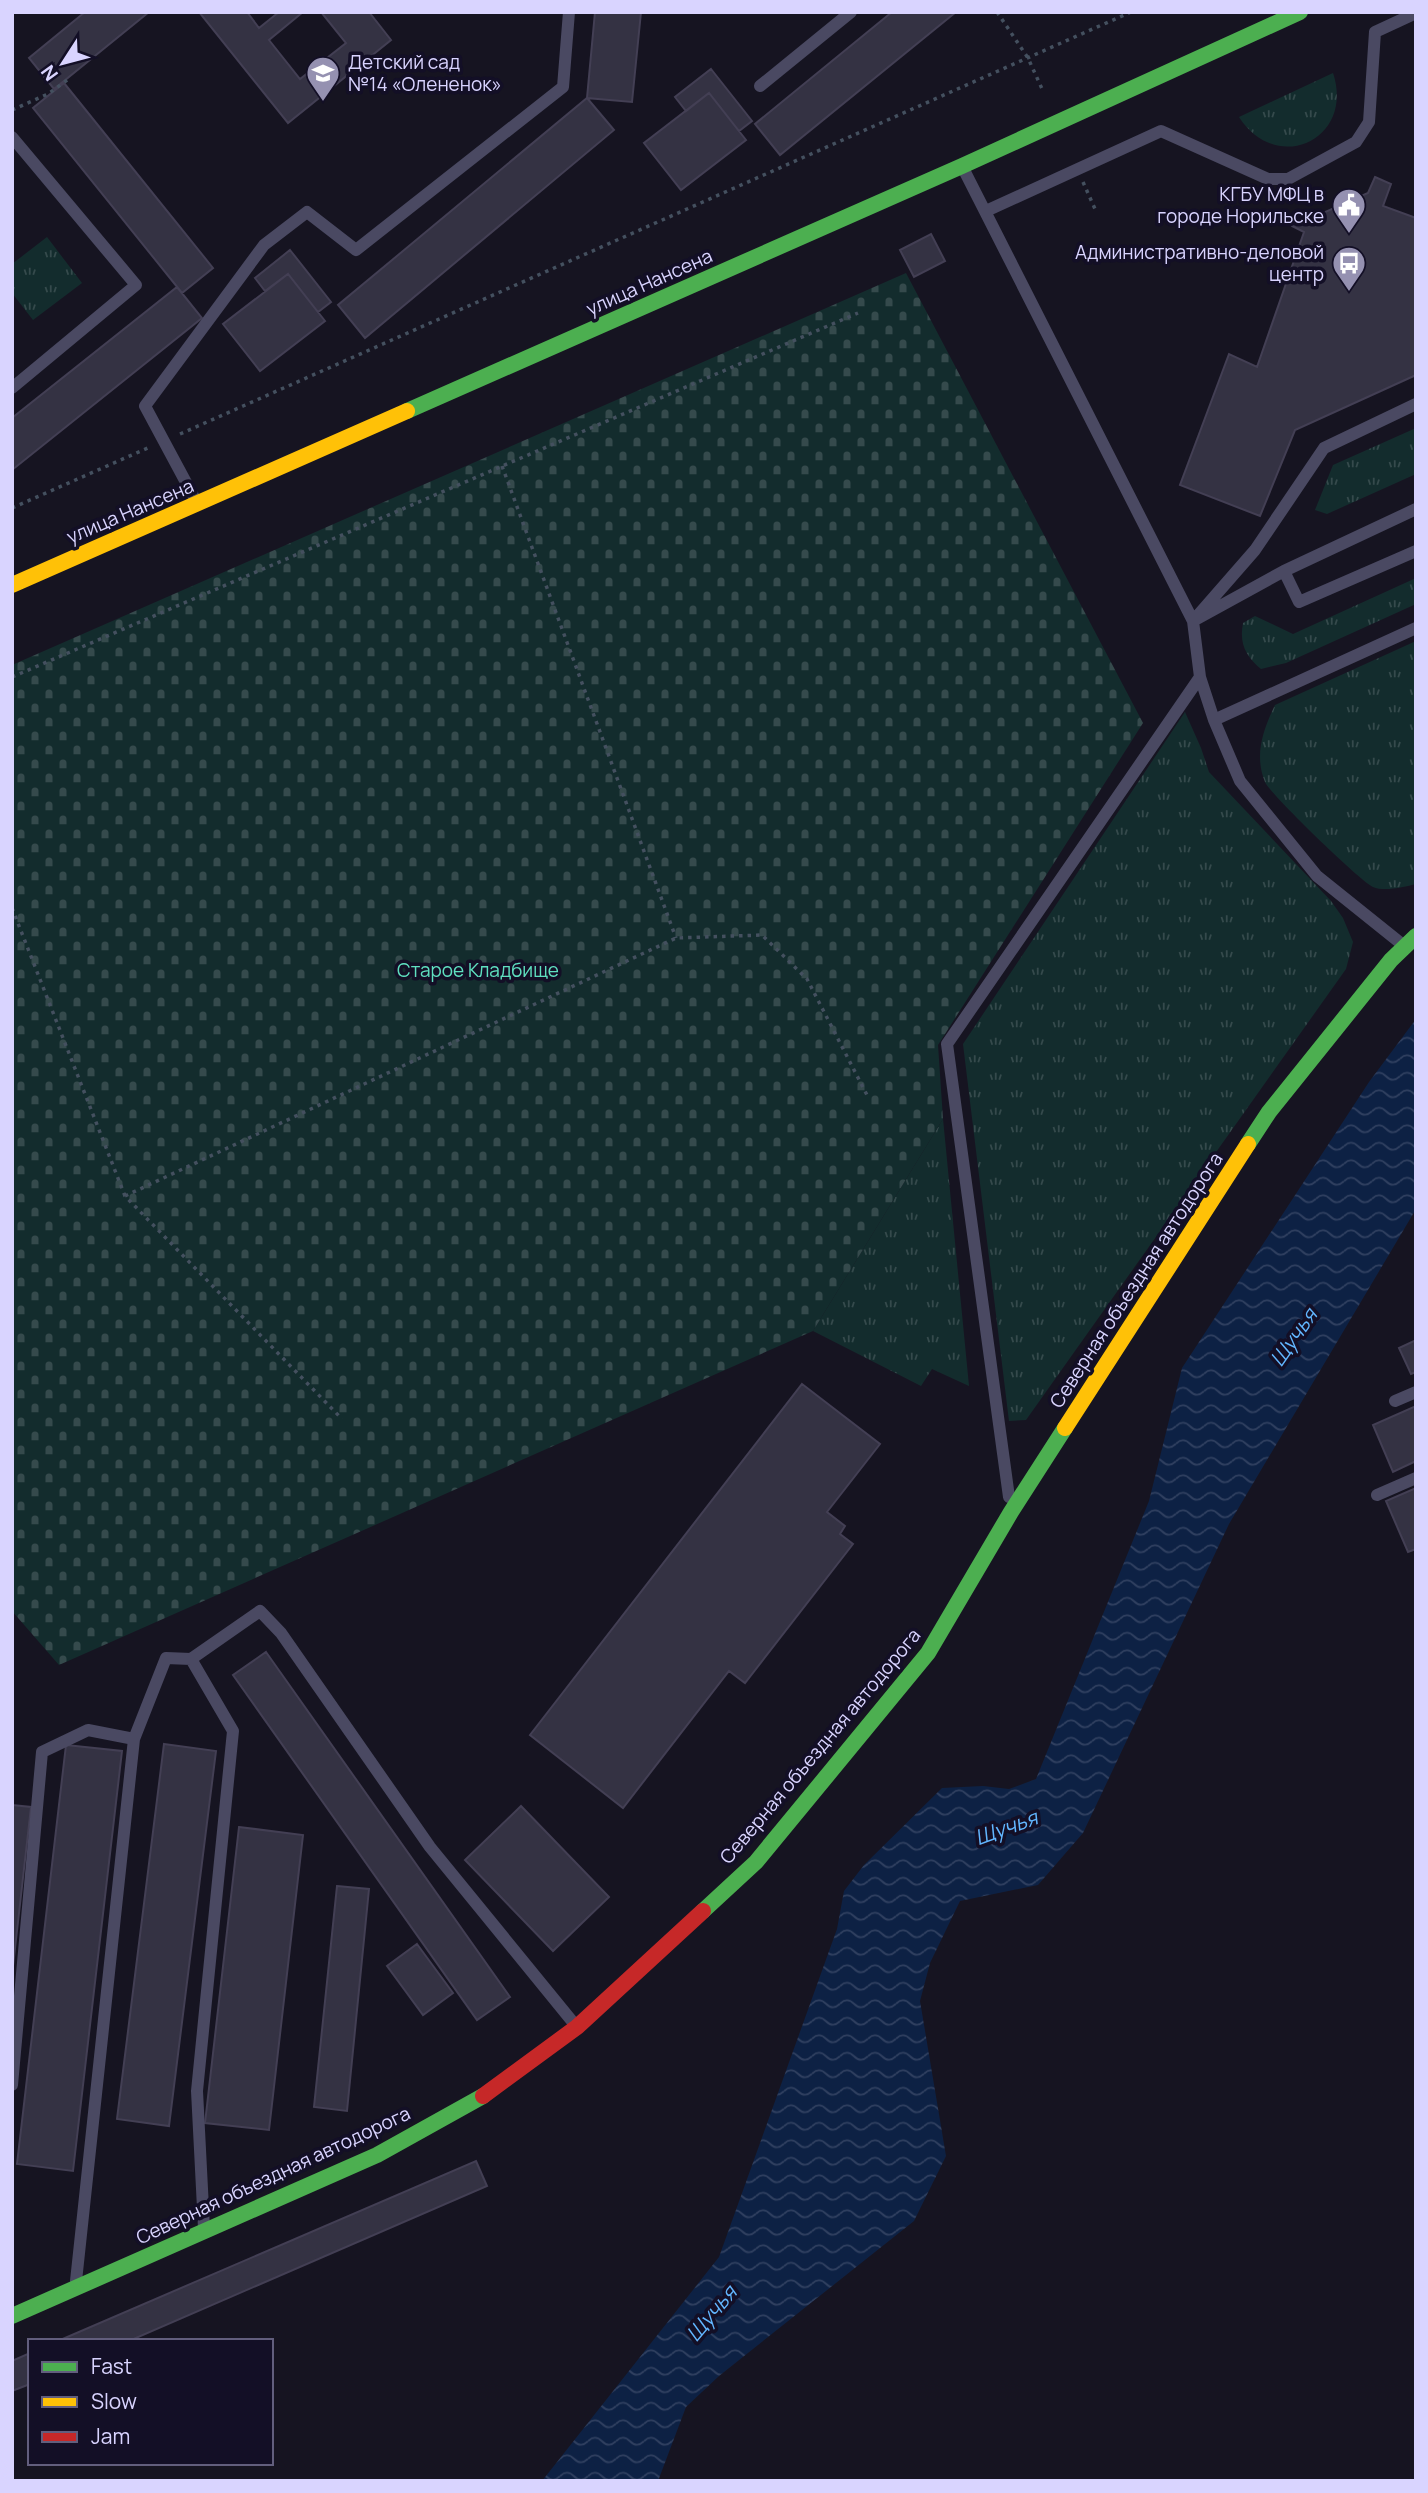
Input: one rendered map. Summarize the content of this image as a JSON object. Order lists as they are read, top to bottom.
{
  "streets": {
    "street": ["улица Нансена", "Северная объездная автодорога"]
  },
  "water": ["Щучья"],
  "parks": ["Старое Кладбище"],
  "places": {
    "school or university": ["Детский сад №14 «Олененок»"],
    "public building": ["КГБУ МФЦ в городе Норильске"],
    "bus stop": ["Административно-деловой центр"]
  },
  "legend": ["Fast", "Slow", "Jam"],
  "north": "bottom left"
}
